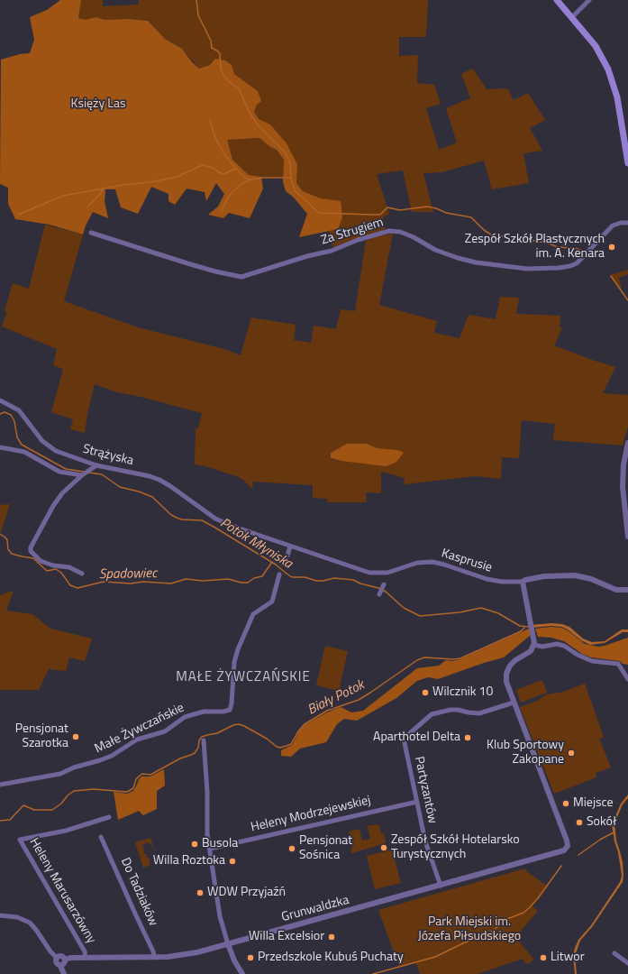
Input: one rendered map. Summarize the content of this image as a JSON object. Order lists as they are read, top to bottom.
{
  "streets": {
    "street": [
      "Za Strugiem",
      "Strążyska",
      "Kasprusie",
      "Małe Żywczańskie",
      "Partyzantów",
      "Heleny Modrzejewskiej",
      "Heleny Marusarzówny",
      "Do Tadziaków",
      "Grunwaldzka"
    ]
  },
  "crossings": [
    ["Strążyska", "Kasprusie"],
    ["Partyzantów", "Heleny Modrzejewskiej"],
    ["Partyzantów", "Grunwaldzka"],
    ["Heleny Marusarzówny", "Grunwaldzka"],
    ["Do Tadziaków", "Grunwaldzka"]
  ],
  "districts": ["MAŁE ŻYWCZAŃSKIE"],
  "water": ["Potok Młyniska", "Spadowiec", "Biały Potok"],
  "parks": ["Księży Las", "Park Miejski im. Józefa Piłsudskiego"],
  "places": [
    "Zespół Szkół Plastycznych im. A. Kenara",
    "Wilcznik 10",
    "Pensjonat Szarotka",
    "Aparthotel Delta",
    "Klub Sportowy Zakopane",
    "Miejsce",
    "Sokół",
    "Busola",
    "Zespół Szkół Hotelarsko Turystycznych",
    "Pensjonat Sośnica",
    "Willa Roztoka",
    "WDW Przyjaźń",
    "Willa Excelsior",
    "Przedszkole Kubuś Puchaty",
    "Litwor"
  ]
}
